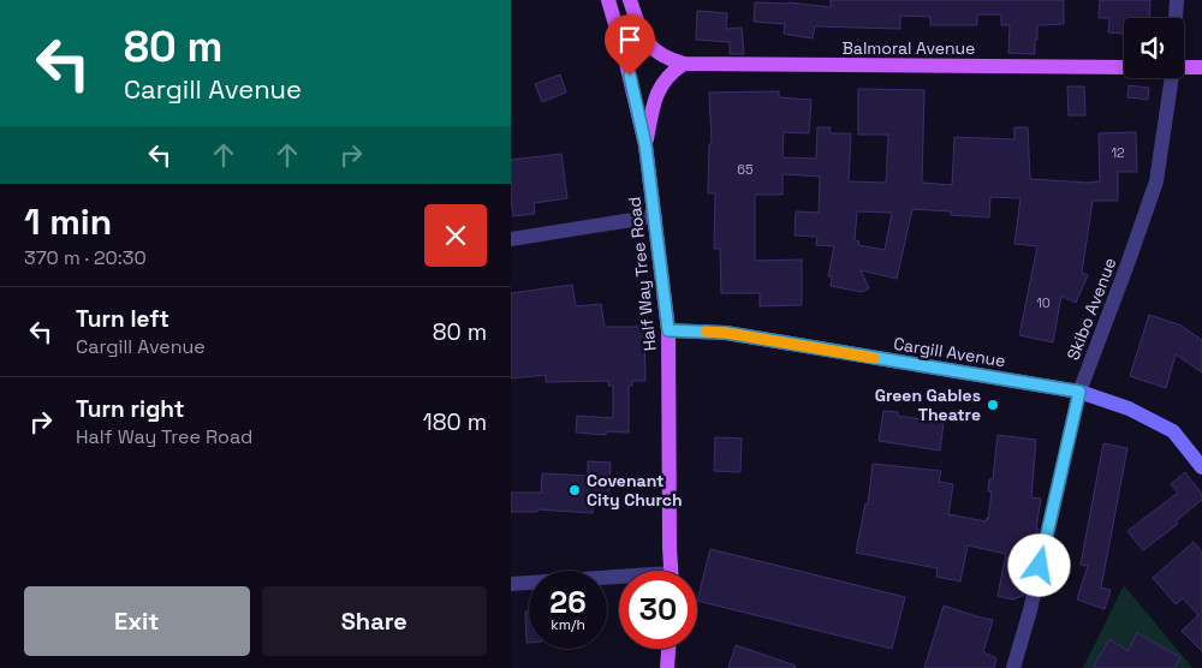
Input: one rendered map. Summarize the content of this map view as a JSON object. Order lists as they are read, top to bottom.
{
  "streets": {
    "main road": ["Balmoral Avenue", "Half Way Tree Road", "Cargill Avenue"],
    "street": ["Skibo Avenue"]
  },
  "crossings": [
    ["Half Way Tree Road", "Cargill Avenue"],
    ["Skibo Avenue", "Cargill Avenue"]
  ],
  "places": ["Green Gables Theatre", "Covenant City Church"],
  "house_numbers": ["12", "65", "10"],
  "page": {
    "turn": ["80 m", "Cargill Avenue"],
    "heading": ["1 min", "370 m · 20:30"],
    "list": [
      {
        "name": "Turn left",
        "note": "Cargill Avenue",
        "value": "80 m"
      },
      {
        "name": "Turn right",
        "note": "Half Way Tree Road",
        "value": "180 m"
      }
    ],
    "speed": "26 km/h",
    "limit": "30",
    "buttons": ["Exit", "Share"]
  }
}
